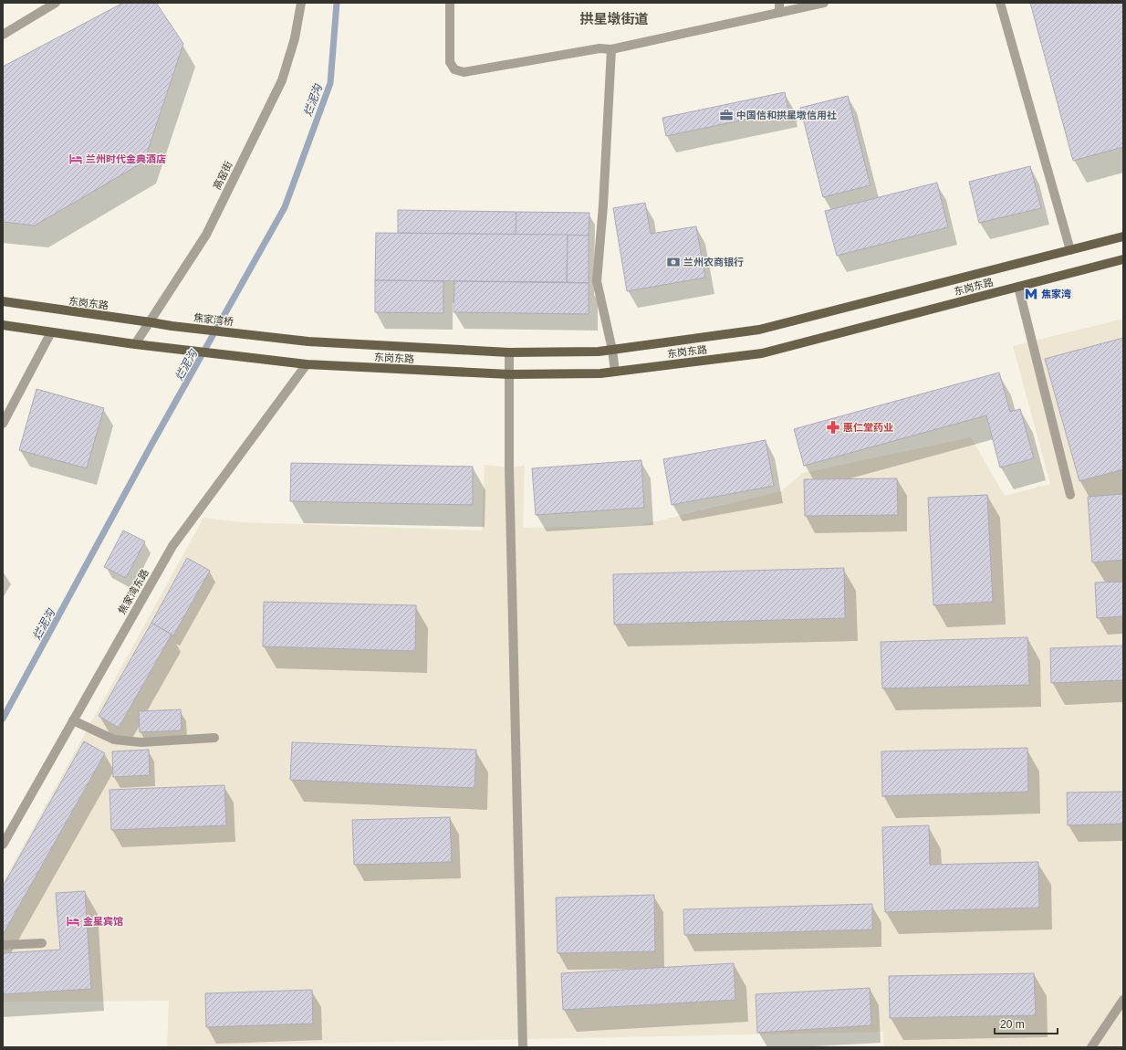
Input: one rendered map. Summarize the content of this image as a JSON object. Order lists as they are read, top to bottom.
{
  "streets": {
    "main road": ["东岗东路", "焦家湾桥"],
    "street": ["高窑街", "焦家湾东路"]
  },
  "crossings": [
    ["高窑街", "东岗东路"],
    ["东岗东路", "焦家湾桥"],
    ["东岗东路", "焦家湾东路"]
  ],
  "districts": ["拱星墩街道"],
  "water": ["烂泥沟"],
  "places": {
    "office": ["中国信和拱星墩信用社"],
    "hotel": ["兰州时代金典酒店", "金星宾馆"],
    "bank": ["兰州农商银行"],
    "metro station": ["焦家湾"],
    "pharmacy": ["惠仁堂药业"]
  },
  "scale_bar": "20 m"
}
